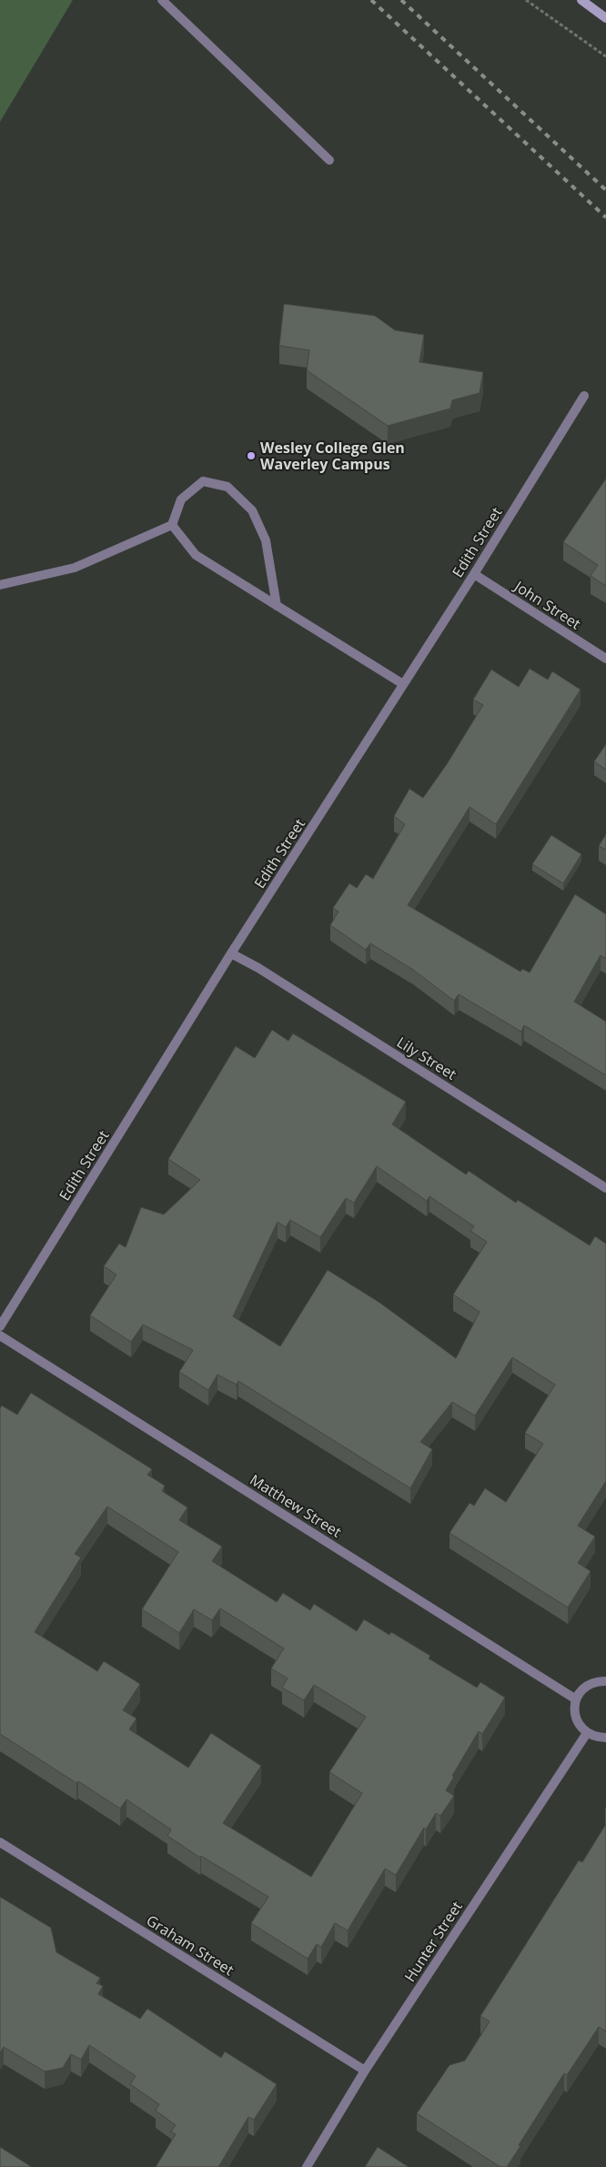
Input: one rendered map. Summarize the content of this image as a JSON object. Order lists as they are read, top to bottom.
{
  "streets": {
    "street": [
      "Edith Street",
      "John Street",
      "Lily Street",
      "Matthew Street",
      "Hunter Street",
      "Graham Street"
    ]
  },
  "crossings": [
    ["Edith Street", "John Street"],
    ["Edith Street", "Lily Street"],
    ["Hunter Street", "Graham Street"]
  ],
  "places": ["Wesley College Glen Waverley Campus"]
}
